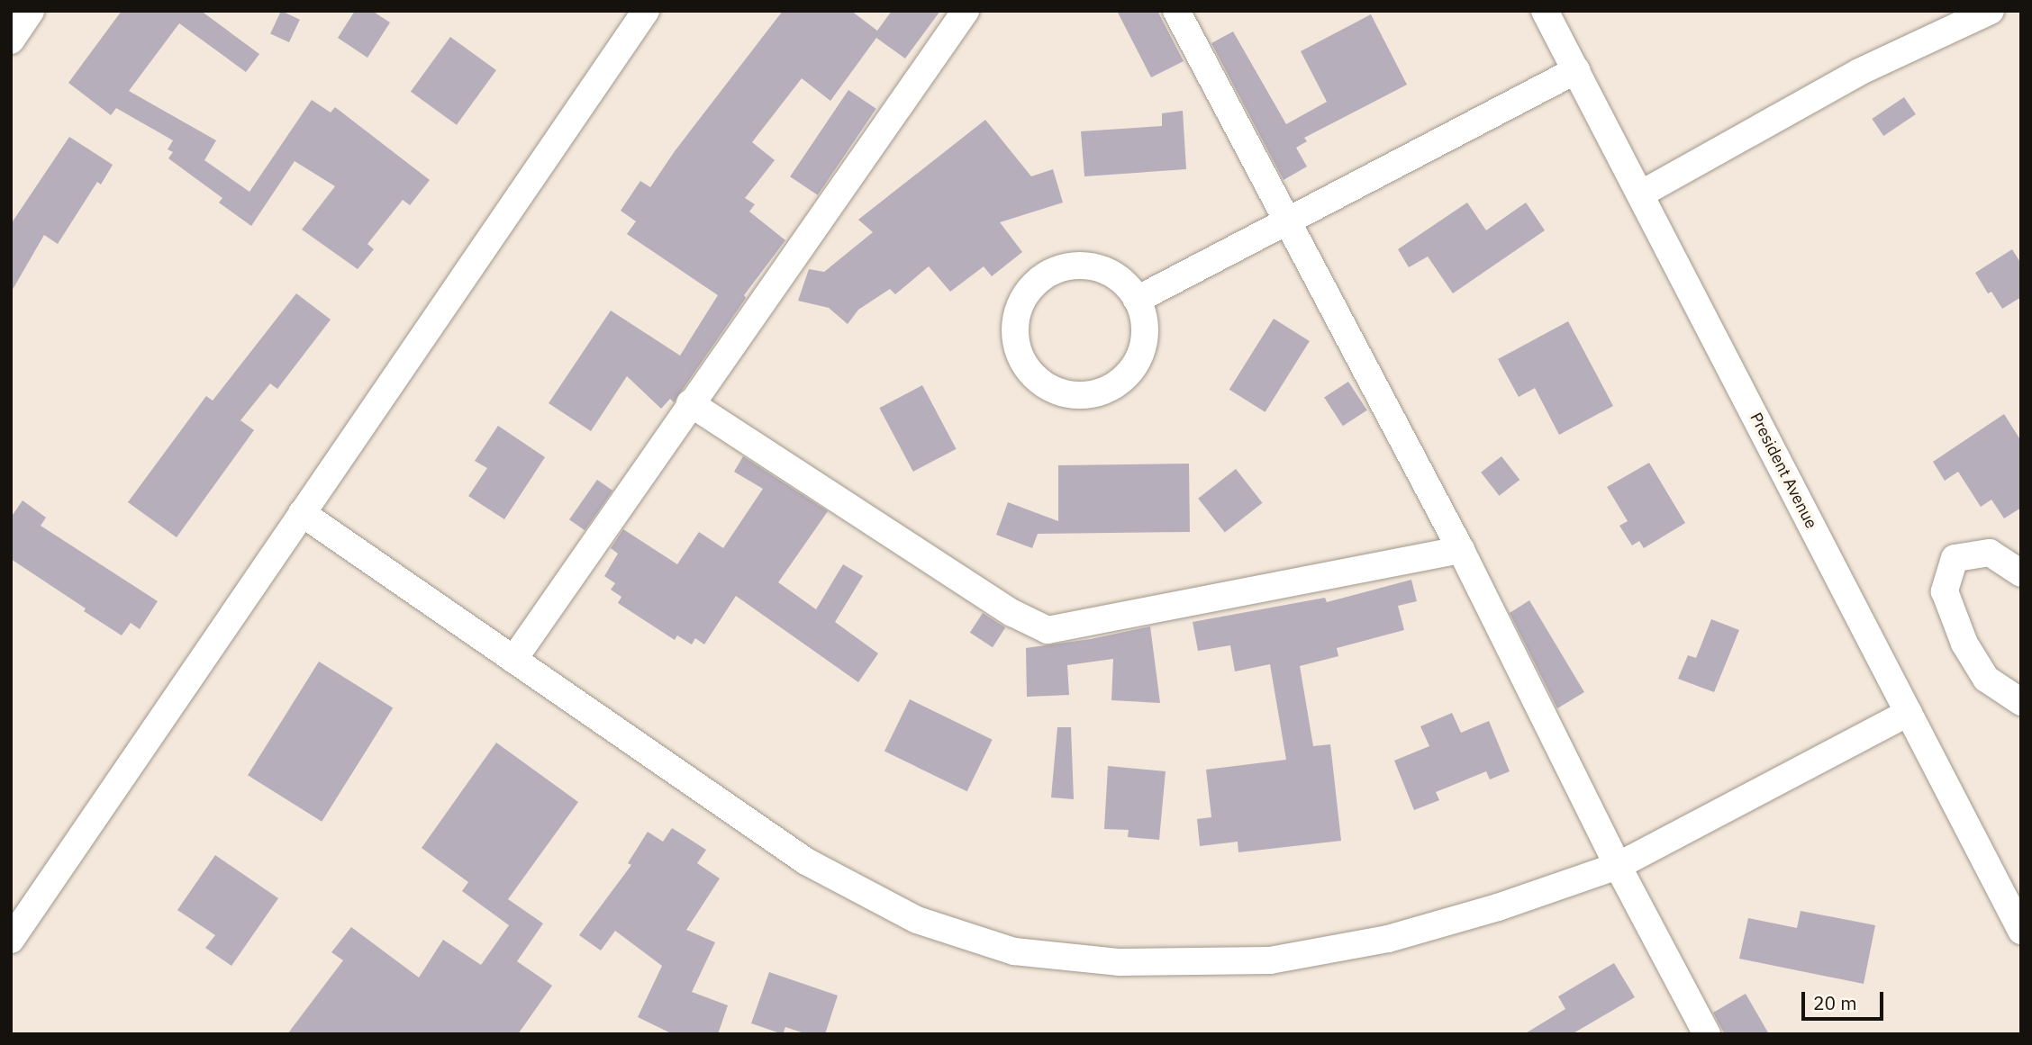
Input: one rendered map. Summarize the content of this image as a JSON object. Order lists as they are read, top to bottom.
{
  "streets": {
    "street": ["President Avenue"]
  },
  "scale_bar": "20 m"
}
